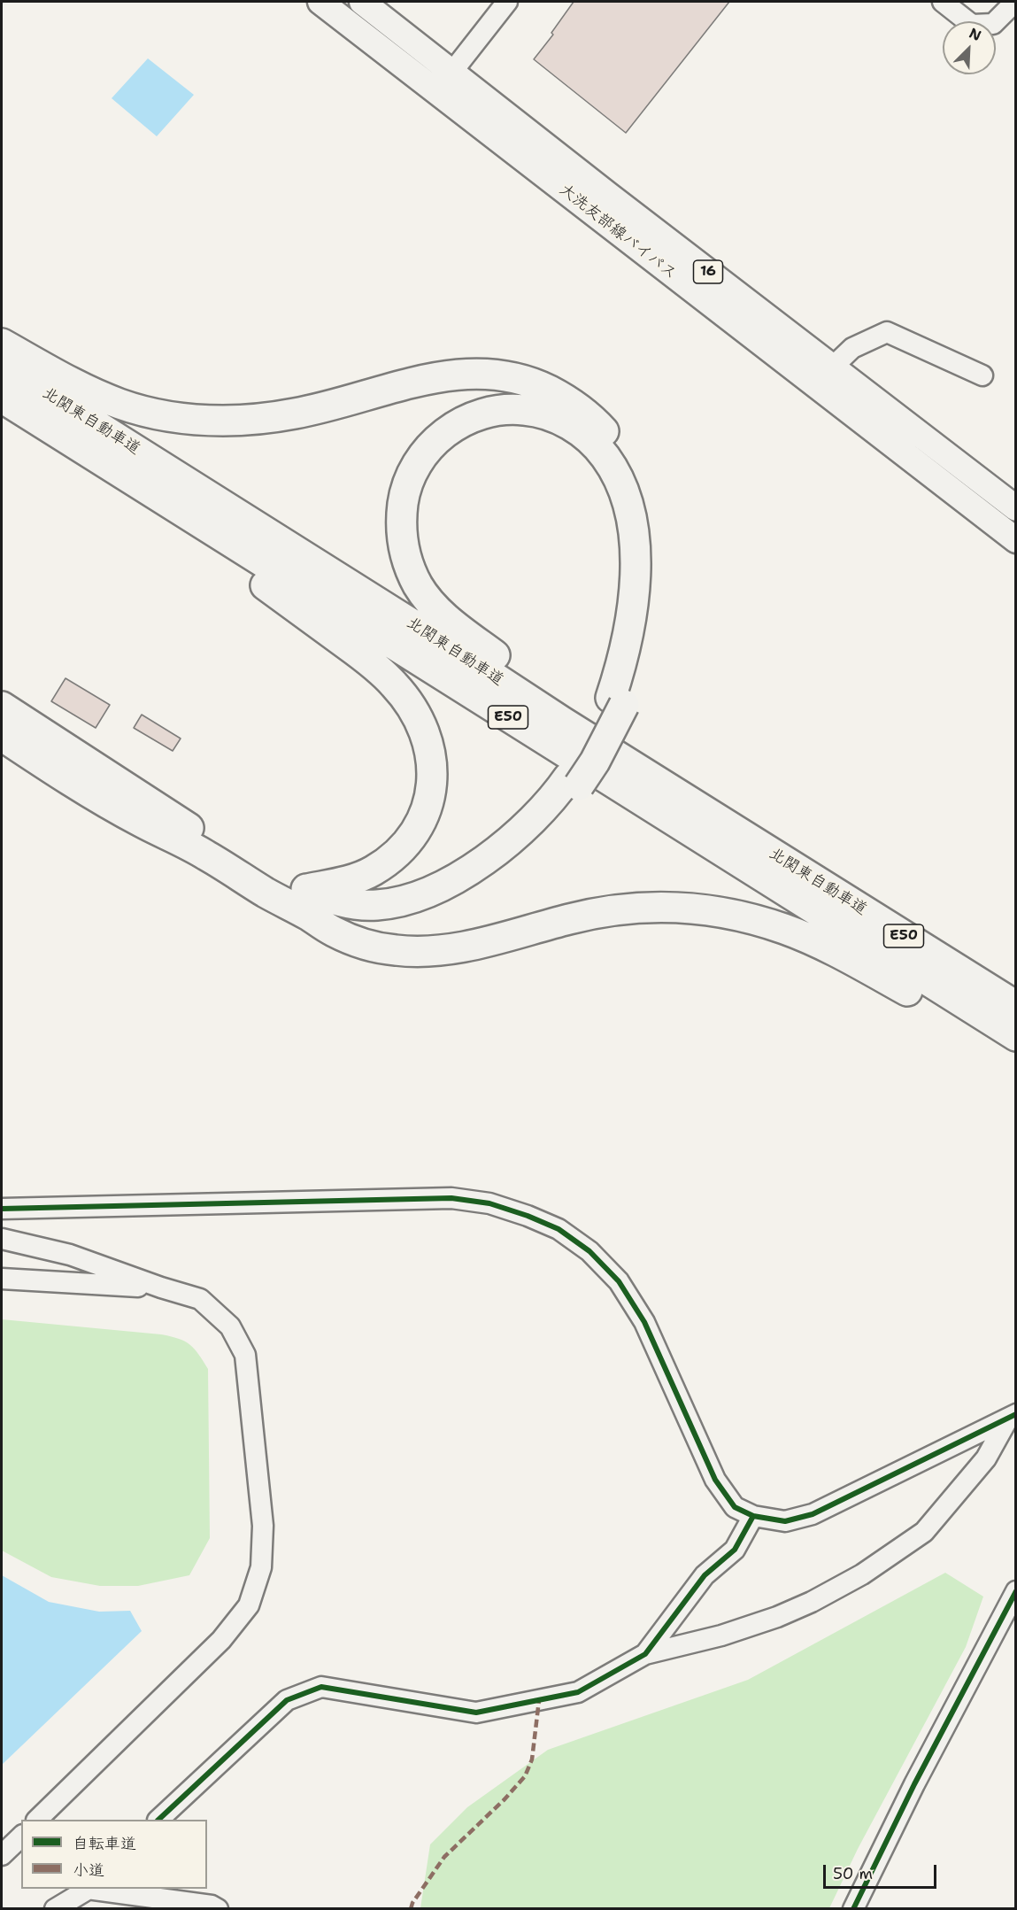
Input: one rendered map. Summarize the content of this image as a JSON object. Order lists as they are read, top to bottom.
{
  "streets": {
    "highway": ["北関東自動車道", "E50"],
    "main road": ["大洗友部線バイパス", "16"]
  },
  "legend": ["自転車道", "小道"],
  "scale_bar": "50 m",
  "north": "top right"
}
